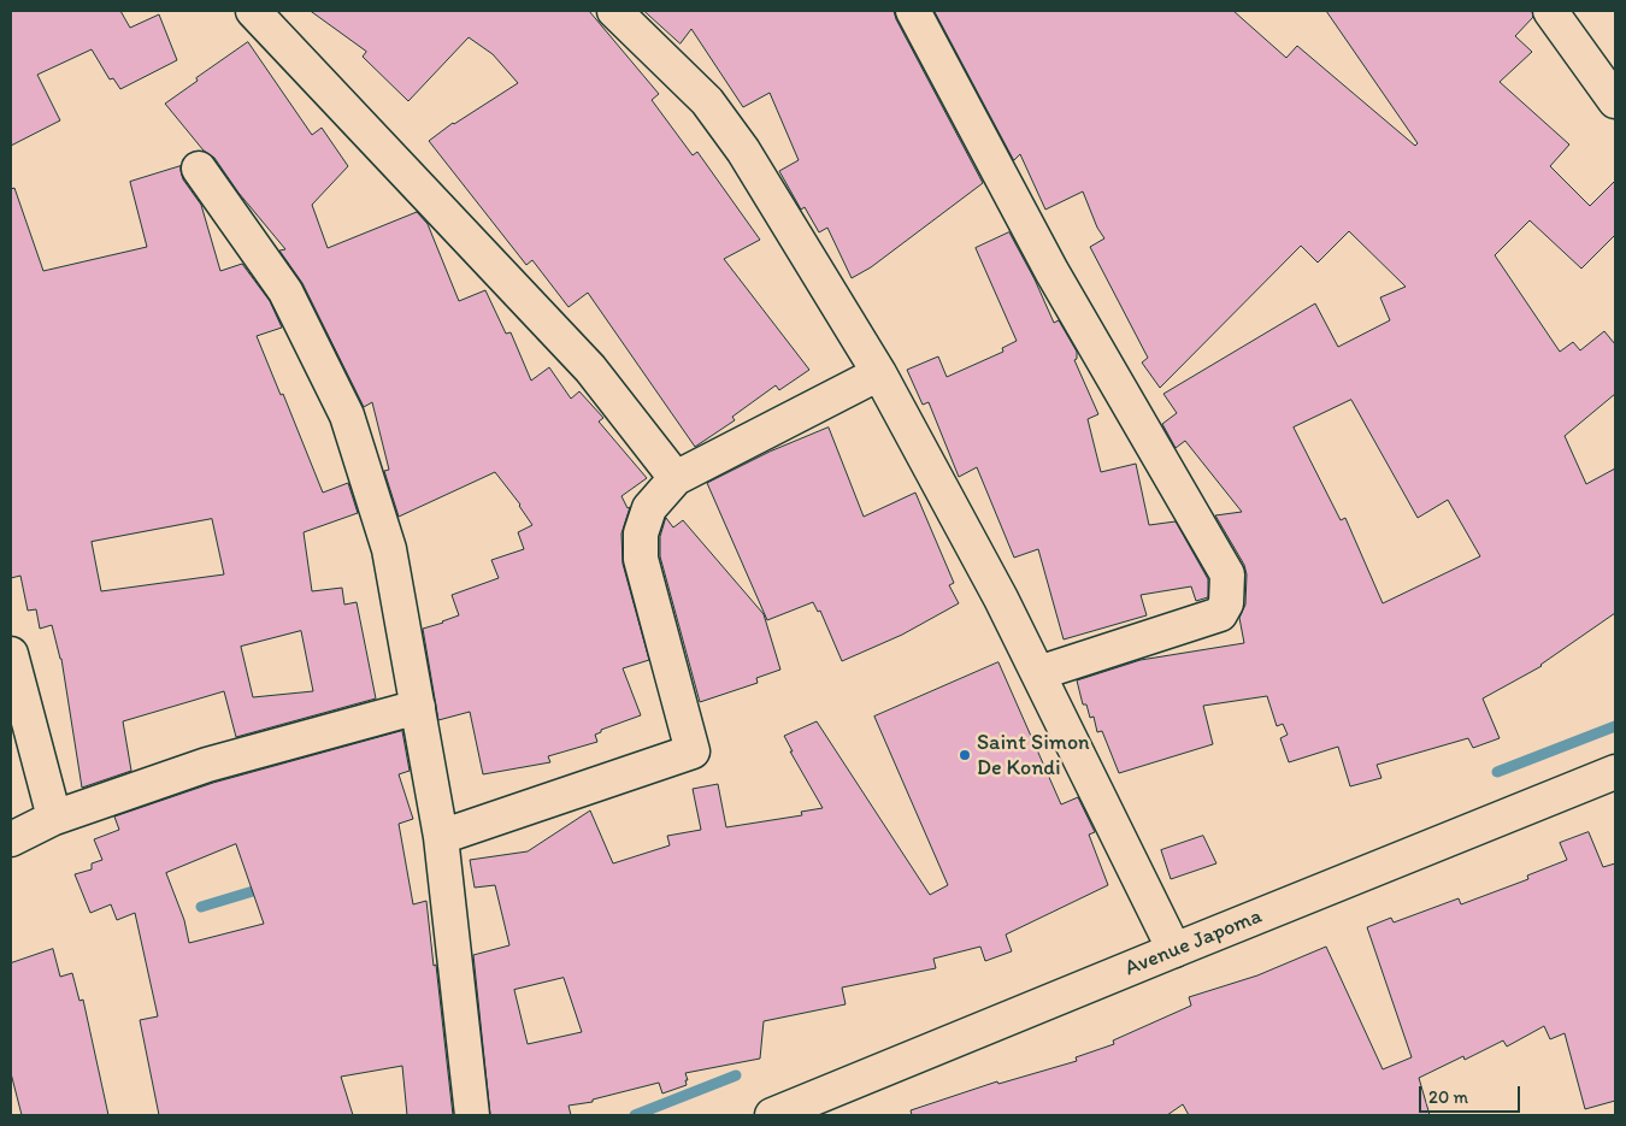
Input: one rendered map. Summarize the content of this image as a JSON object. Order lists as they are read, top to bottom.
{
  "streets": {
    "street": ["Avenue Japoma"]
  },
  "places": ["Saint Simon De Kondi"],
  "scale_bar": "20 m"
}
